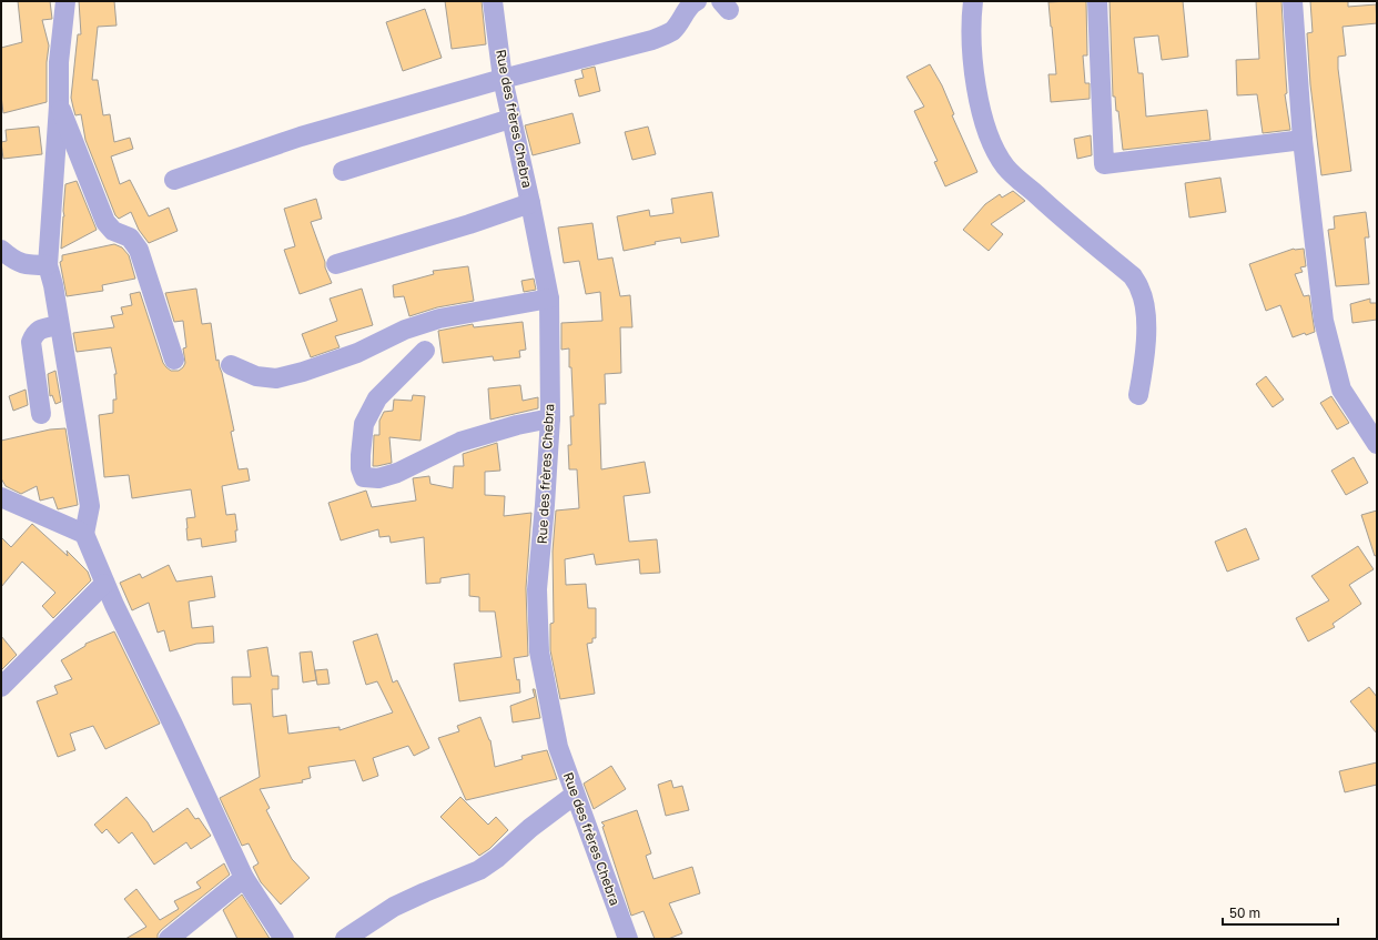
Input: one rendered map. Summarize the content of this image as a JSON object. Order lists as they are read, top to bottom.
{
  "streets": {
    "street": ["Rue des frères Chebra"]
  },
  "scale_bar": "50 m"
}
